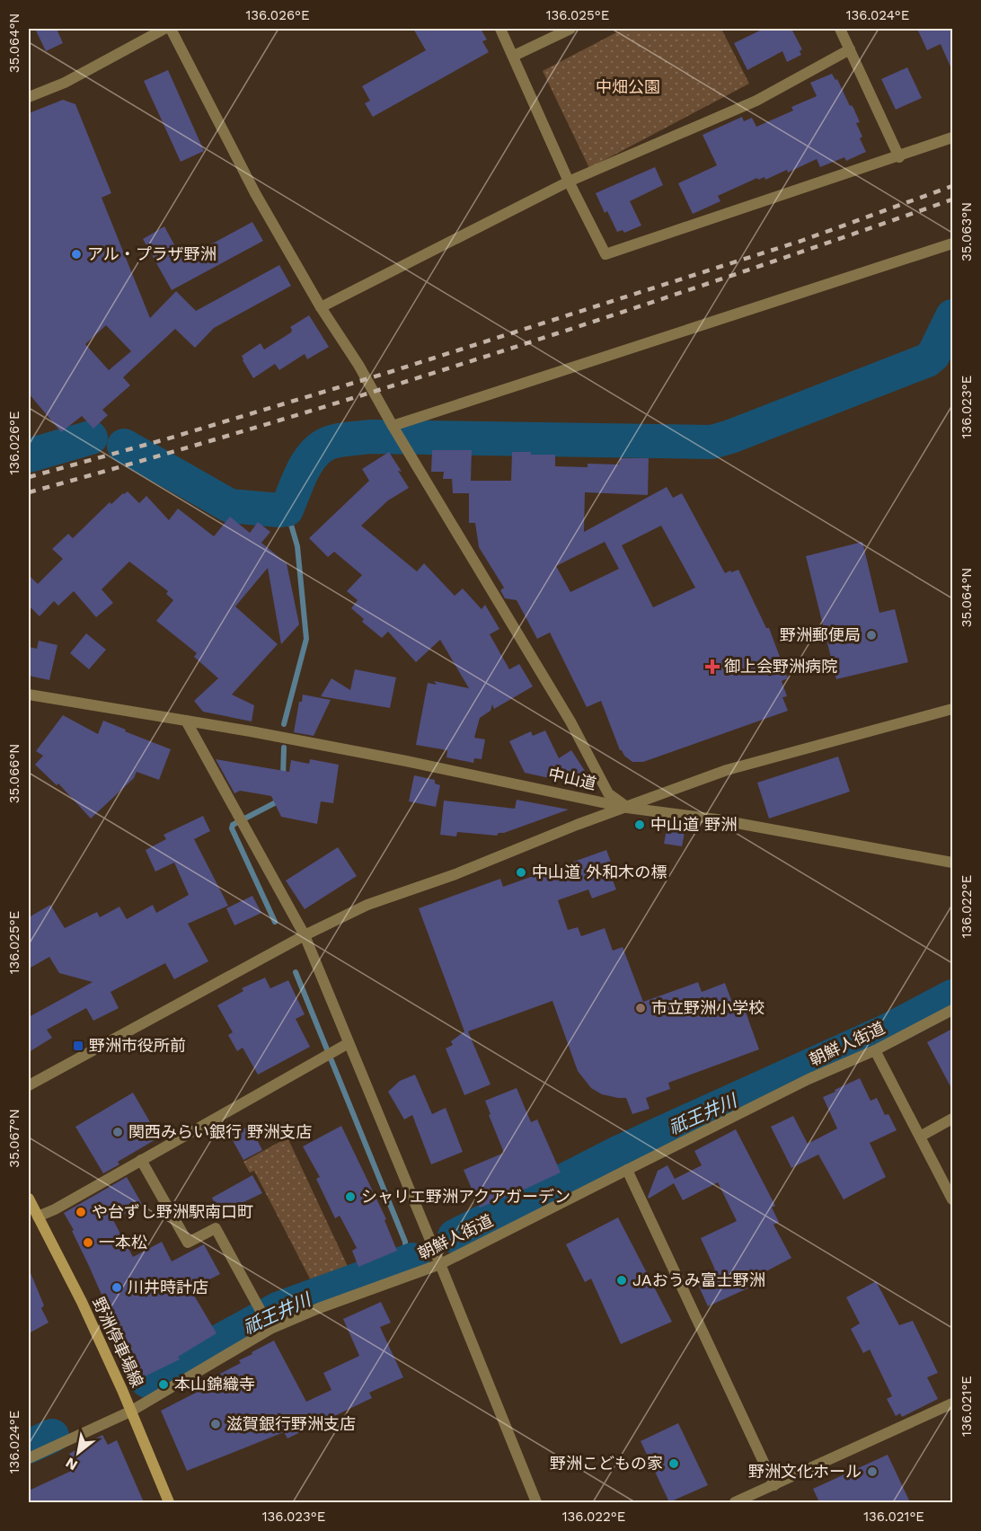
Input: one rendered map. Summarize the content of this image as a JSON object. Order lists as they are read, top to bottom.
{
  "streets": {
    "main road": ["野洲停車場線"],
    "street": ["中山道", "朝鮮人街道"]
  },
  "crossings": [
    ["朝鮮人街道", "野洲停車場線"]
  ],
  "water": ["祇王井川"],
  "parks": ["中畑公園"],
  "places": {
    "other": [
      "アル・プラザ野洲",
      "野洲郵便局",
      "中山道 野洲",
      "中山道 外和木の標",
      "市立野洲小学校",
      "関西みらい銀行 野洲支店",
      "シャリエ野洲アクアガーデン",
      "や台ずし野洲駅南口町",
      "一本松",
      "JAおうみ富士野洲",
      "川井時計店",
      "本山錦織寺",
      "滋賀銀行野洲支店",
      "野洲こどもの家",
      "野洲文化ホール"
    ],
    "health": ["御上会野洲病院"],
    "transit": ["野洲市役所前"]
  },
  "north": "bottom left",
  "coordinates": [
    "136.026°E",
    "136.025°E",
    "136.024°E",
    "35.064°N",
    "35.063°N",
    "136.023°E",
    "35.066°N",
    "136.022°E",
    "35.067°N",
    "136.021°E"
  ]
}
